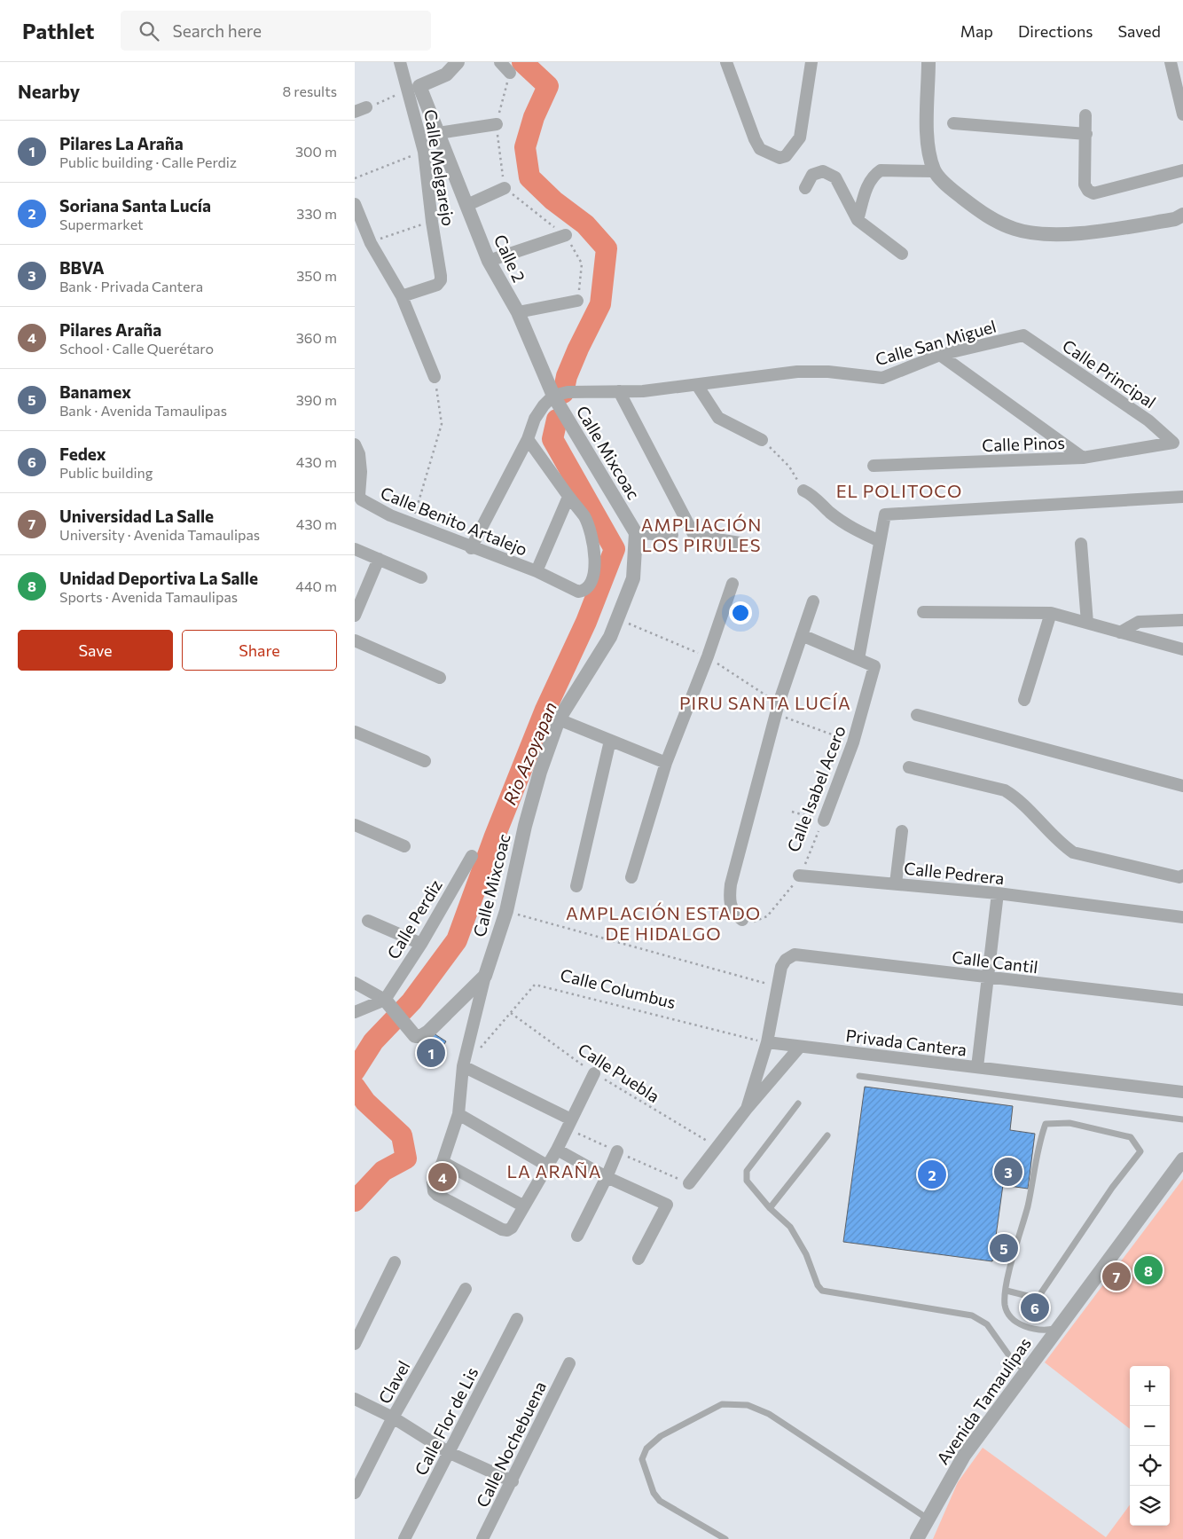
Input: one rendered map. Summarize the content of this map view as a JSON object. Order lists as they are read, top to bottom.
{
  "streets": {
    "street": [
      "Calle Melgarejo",
      "Calle 2",
      "Calle San Miguel",
      "Calle Principal",
      "Calle Pinos",
      "Calle Mixcoac",
      "Calle Benito Artalejo",
      "Calle Isabel Acero",
      "Calle Pedrera",
      "Calle Perdiz",
      "Calle Cantil",
      "Privada Cantera",
      "Clavel",
      "Avenida Tamaulipas",
      "Calle Flor de Lis",
      "Calle Nochebuena"
    ],
    "path": ["Calle Columbus", "Calle Puebla"]
  },
  "crossings": [
    ["Calle Melgarejo", "Calle 2"],
    ["Calle 2", "Calle San Miguel"],
    ["Calle 2", "Calle Mixcoac"],
    ["Calle San Miguel", "Calle Principal"],
    ["Calle San Miguel", "Calle Mixcoac"],
    ["Calle Principal", "Calle Pinos"],
    ["Calle Isabel Acero", "Calle Pedrera"],
    ["Calle Columbus", "Calle Puebla"]
  ],
  "districts": [
    "EL POLITOCO",
    "AMPLIACIÓN LOS PIRULES",
    "PIRU SANTA LUCÍA",
    "AMPLACIÓN ESTADO DE HIDALGO",
    "LA ARAÑA"
  ],
  "water": ["Rio Azoyapan"],
  "page": {
    "header": "Pathlet",
    "search": "Search here",
    "nav": ["Map", "Directions", "Saved"],
    "heading": ["Nearby", "8 results"],
    "list": [
      {
        "mark": "1",
        "name": "Pilares La Araña",
        "note": "Public building · Calle Perdiz",
        "value": "300 m"
      },
      {
        "mark": "2",
        "name": "Soriana Santa Lucía",
        "note": "Supermarket",
        "value": "330 m"
      },
      {
        "mark": "3",
        "name": "BBVA",
        "note": "Bank · Privada Cantera",
        "value": "350 m"
      },
      {
        "mark": "4",
        "name": "Pilares Araña",
        "note": "School · Calle Querétaro",
        "value": "360 m"
      },
      {
        "mark": "5",
        "name": "Banamex",
        "note": "Bank · Avenida Tamaulipas",
        "value": "390 m"
      },
      {
        "mark": "6",
        "name": "Fedex",
        "note": "Public building",
        "value": "430 m"
      },
      {
        "mark": "7",
        "name": "Universidad La Salle",
        "note": "University · Avenida Tamaulipas",
        "value": "430 m"
      },
      {
        "mark": "8",
        "name": "Unidad Deportiva La Salle",
        "note": "Sports · Avenida Tamaulipas",
        "value": "440 m"
      }
    ],
    "buttons": ["Save", "Share"],
    "pins": [
      "1",
      "3",
      "2",
      "4",
      "5",
      "8",
      "7",
      "6"
    ],
    "map_buttons": ["+", "−"]
  }
}
